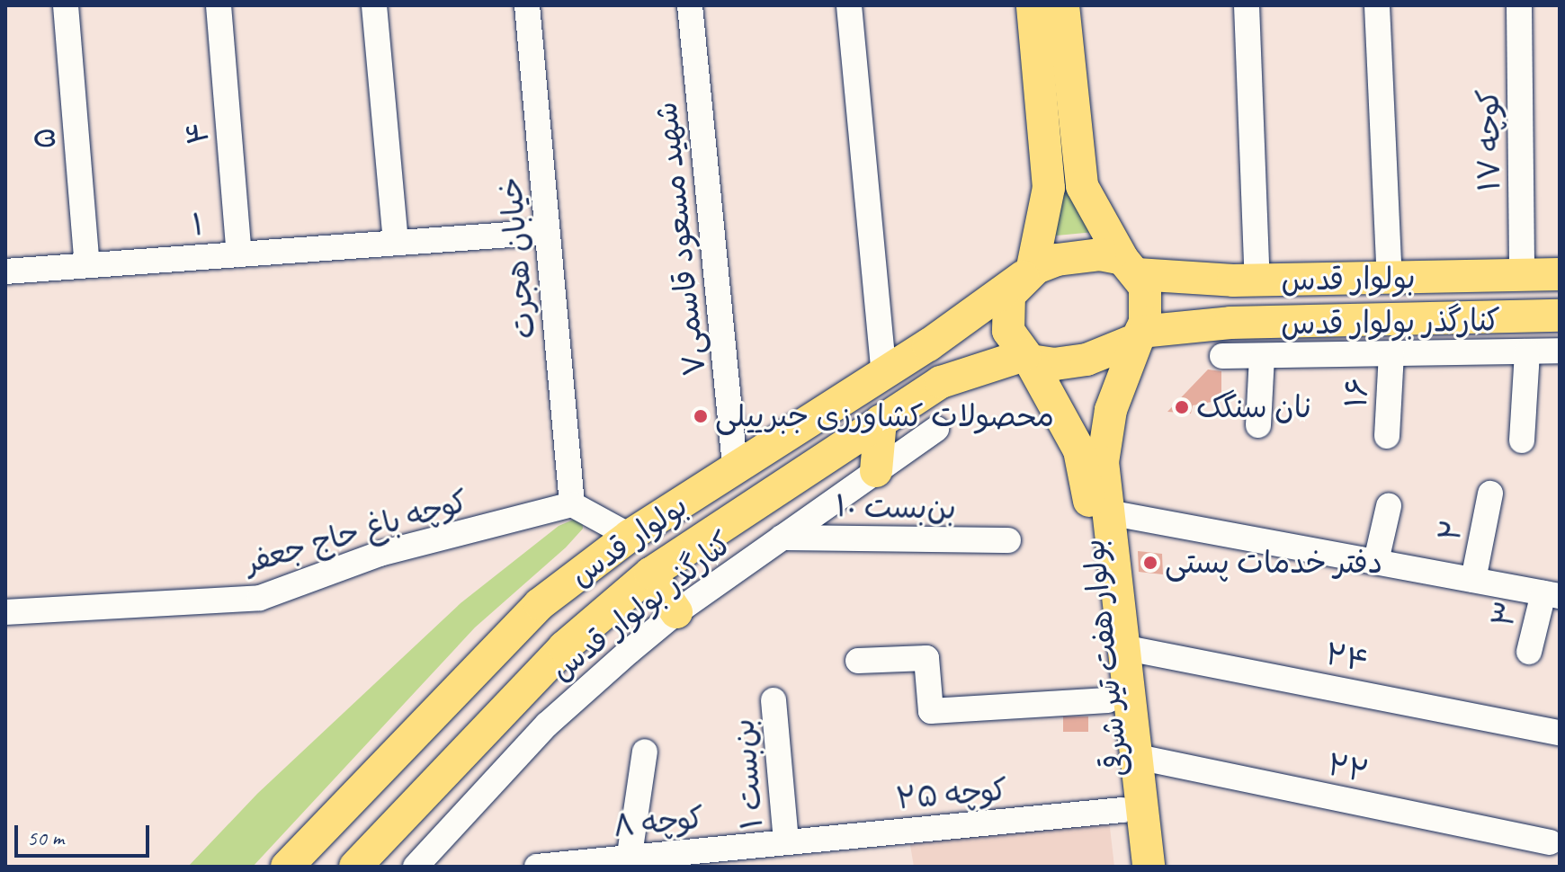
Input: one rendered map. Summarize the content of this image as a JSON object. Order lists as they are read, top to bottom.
{
  "streets": {
    "main road": ["بولوار قدس", "بولوار هفت تیر شرقی"],
    "street": [
      "۴",
      "۵",
      "کوچه ۱۷",
      "۱",
      "شهید مسعود قاسمی۷",
      "خیابان هجرت",
      "کنارگذر بولوار قدس",
      "۱۶",
      "بن‌بست ۱۰",
      "۲",
      "کوچه باغ حاج جعفر",
      "۳",
      "۲۴",
      "۲۲",
      "بن‌بست ۱",
      "کوچه ۲۵",
      "کوچه ۸"
    ]
  },
  "crossings": [
    ["۴", "۱"],
    ["۵", "۱"],
    ["کوچه ۱۷", "بولوار قدس"],
    ["۱", "خیابان هجرت"],
    ["شهید مسعود قاسمی۷", "بولوار قدس"],
    ["خیابان هجرت", "کوچه باغ حاج جعفر"],
    ["کنارگذر بولوار قدس", "۱۶"],
    ["کنارگذر بولوار قدس", "بن‌بست ۱۰"],
    ["۲۴", "بولوار هفت تیر شرقی"],
    ["بولوار هفت تیر شرقی", "۲۲"],
    ["بولوار هفت تیر شرقی", "کوچه ۲۵"],
    ["بن‌بست ۱", "کوچه ۲۵"],
    ["بن‌بست ۱", "کوچه ۸"],
    ["کوچه ۲۵", "کوچه ۸"]
  ],
  "places": ["نان سنگک", "محصولات کشاورزی جبرییلی", "دفتر خدمات پستی"],
  "scale_bar": "50 m"
}
